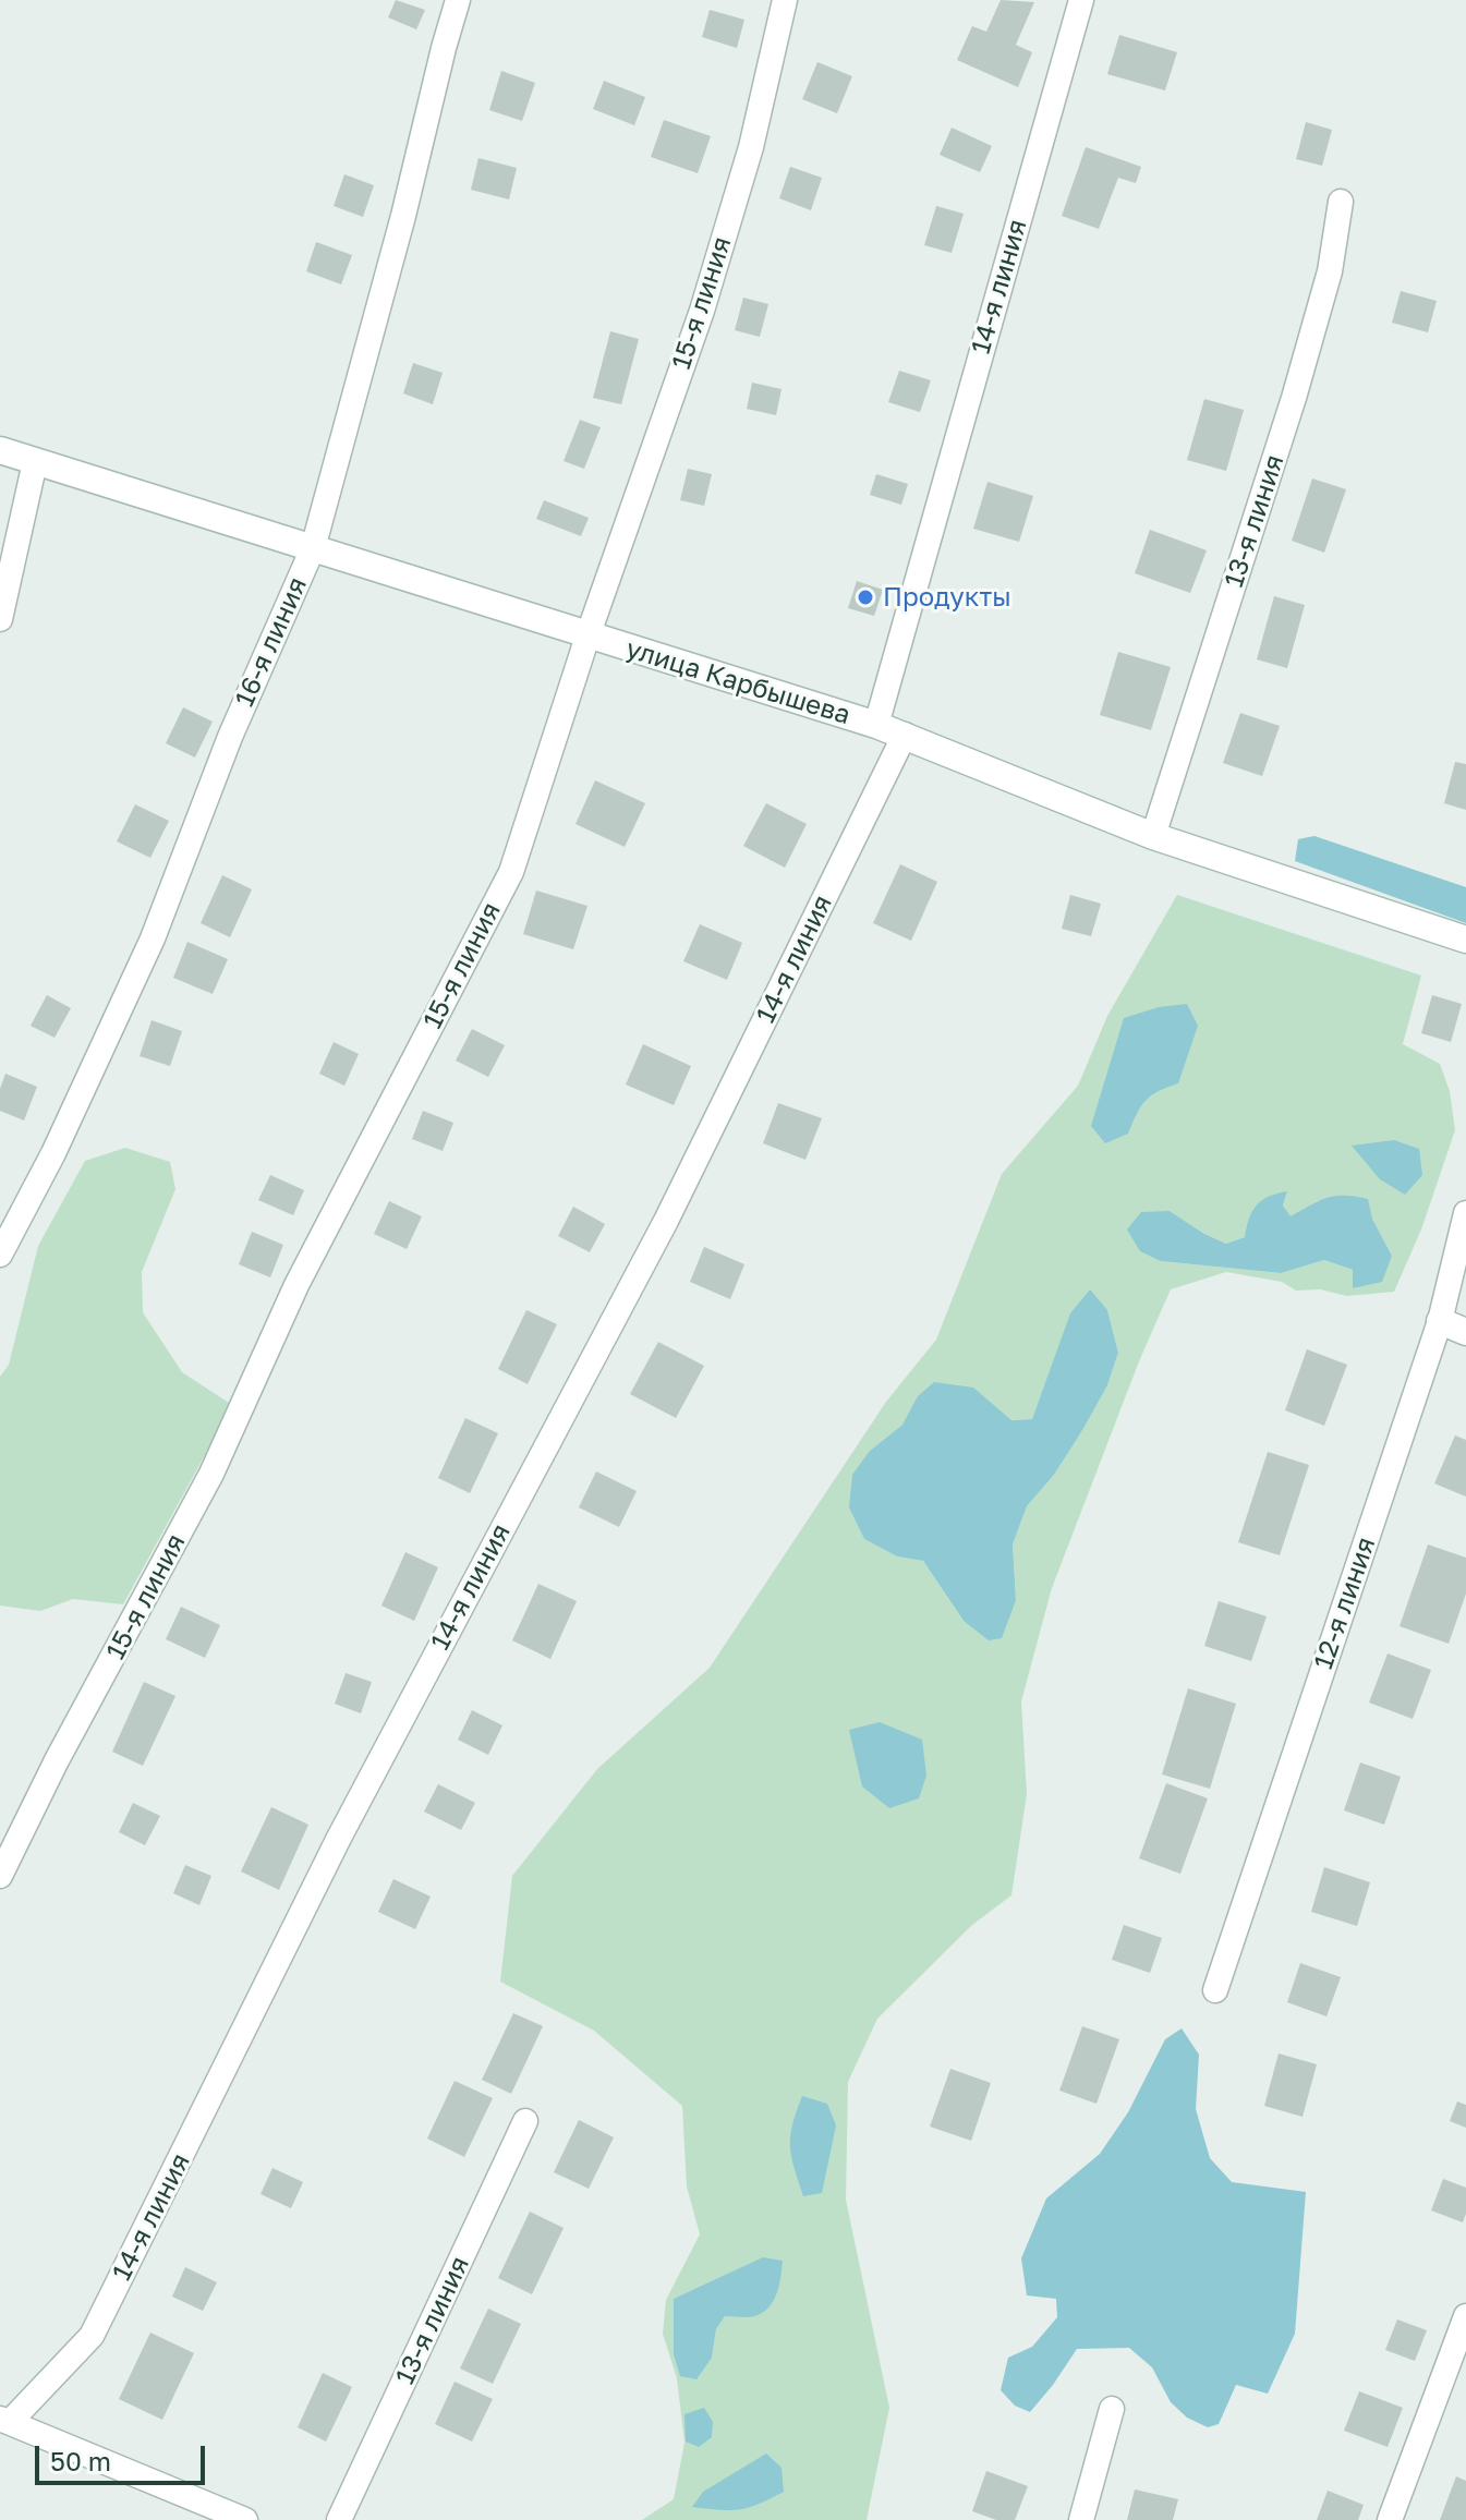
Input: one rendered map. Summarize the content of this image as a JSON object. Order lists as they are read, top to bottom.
{
  "streets": {
    "main road": ["улица Карбышева"],
    "street": [
      "14-я линия",
      "15-я линия",
      "13-я линия",
      "16-я линия",
      "12-я линия"
    ]
  },
  "crossings": [
    ["14-я линия", "улица Карбышева"],
    ["15-я линия", "улица Карбышева"],
    ["13-я линия", "улица Карбышева"],
    ["16-я линия", "улица Карбышева"]
  ],
  "places": ["Продукты"],
  "scale_bar": "50 m"
}
